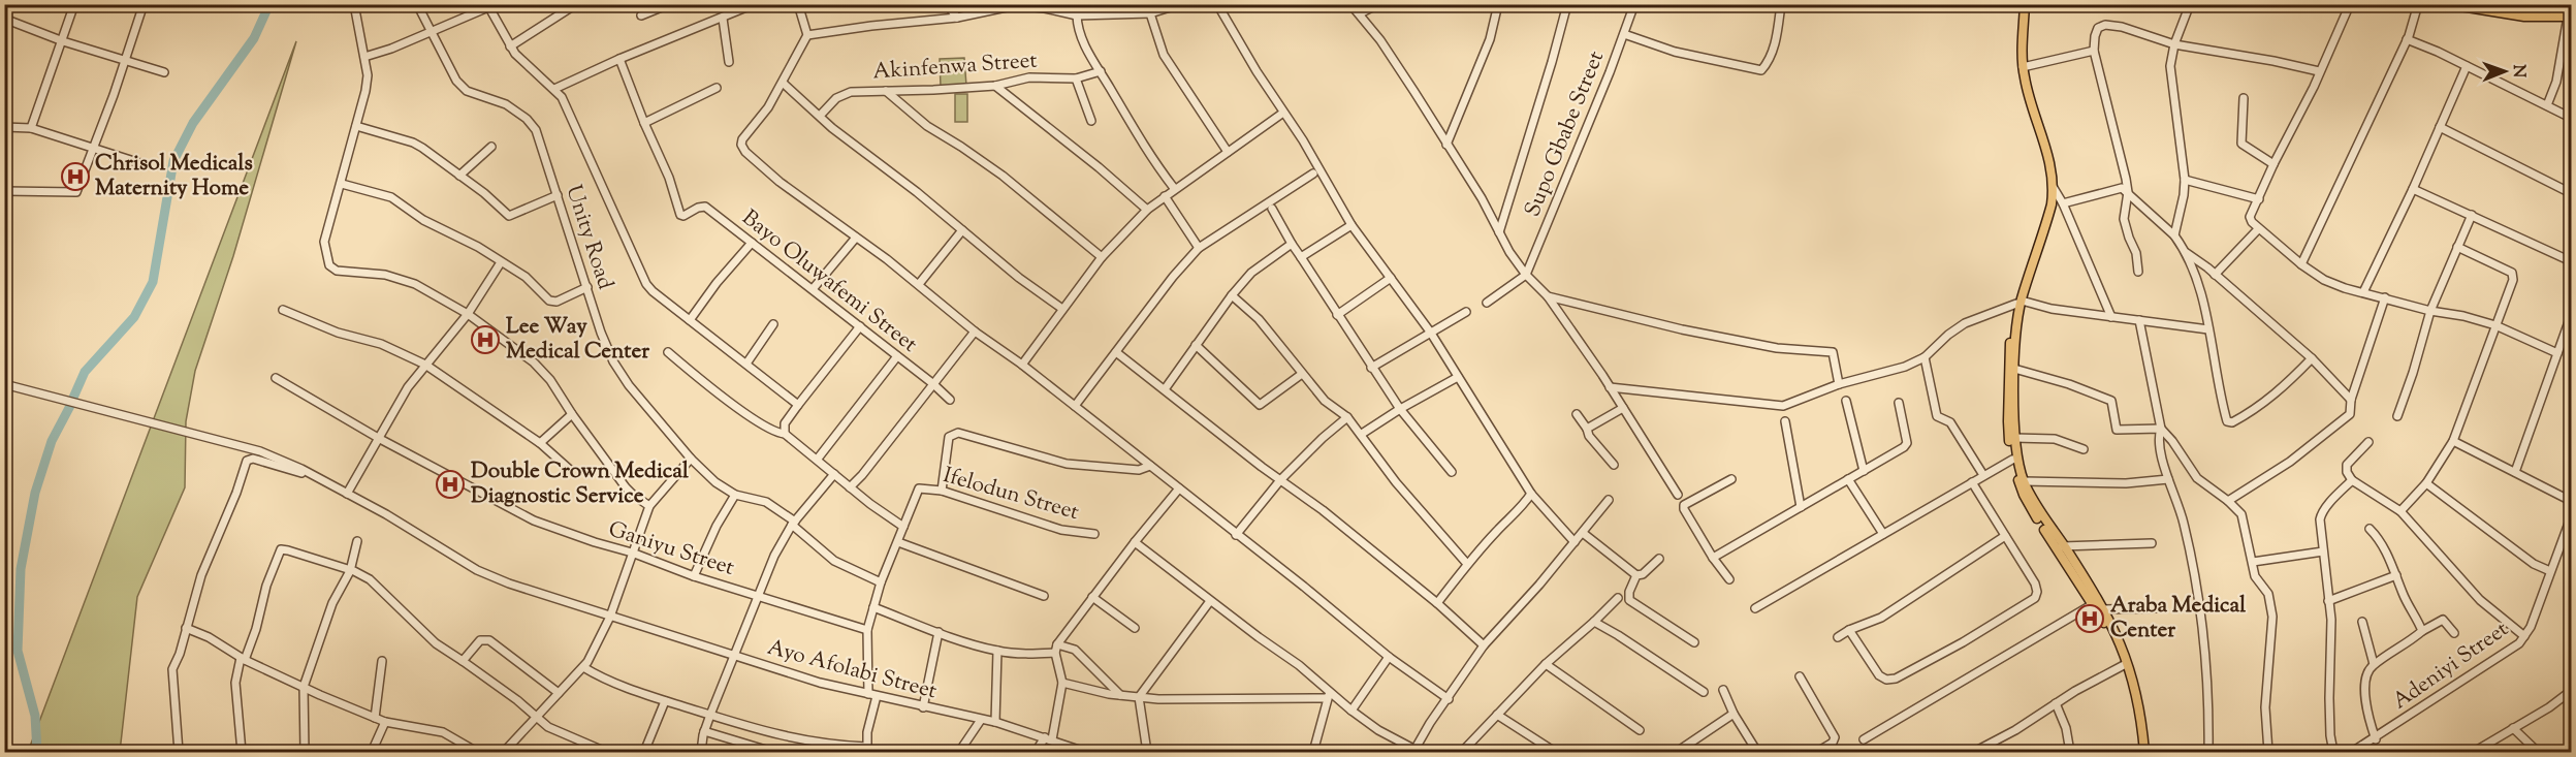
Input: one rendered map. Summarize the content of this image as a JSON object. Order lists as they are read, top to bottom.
{
  "streets": {
    "street": [
      "Akinfenwa Street",
      "Supo Gbabe Street",
      "Unity Road",
      "Bayo Oluwafemi Street",
      "Ifelodun Street",
      "Ganiyu Street",
      "Adeniyi Street",
      "Ayo Afolabi Street"
    ]
  },
  "places": {
    "hospital": [
      "Chrisol Medicals Maternity Home",
      "Lee Way Medical Center",
      "Double Crown Medical Diagnostic Service",
      "Araba Medical Center"
    ]
  },
  "north": "right"
}
